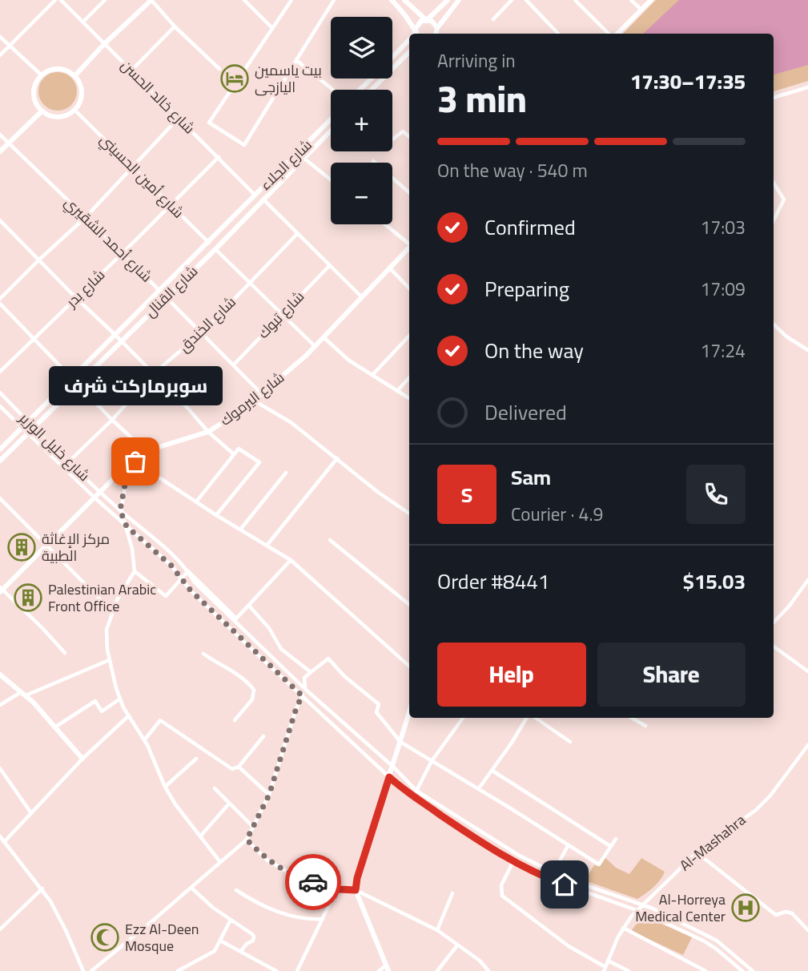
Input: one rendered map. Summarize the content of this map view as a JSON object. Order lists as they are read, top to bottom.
{
  "streets": {
    "street": [
      "شارع خالد الحسن",
      "شارع الجلاء",
      "شارع أمين الحسيني",
      "شارع أحمد الشقيري",
      "شارع بدر",
      "شارع القنال",
      "شارع تبوك",
      "شارع الخندق",
      "شارع اليرموك",
      "شارع خليل الوزير",
      "Al-Mashahra"
    ]
  },
  "crossings": [
    ["شارع خالد الحسن", "شارع الجلاء"],
    ["شارع خالد الحسن", "شارع بدر"],
    ["شارع خالد الحسن", "شارع القنال"],
    ["شارع الجلاء", "شارع القنال"],
    ["شارع أمين الحسيني", "شارع بدر"],
    ["شارع أمين الحسيني", "شارع القنال"],
    ["شارع أحمد الشقيري", "شارع بدر"],
    ["شارع أحمد الشقيري", "شارع القنال"],
    ["شارع أحمد الشقيري", "شارع تبوك"],
    ["شارع أحمد الشقيري", "شارع الخندق"],
    ["شارع أحمد الشقيري", "شارع اليرموك"],
    ["شارع القنال", "شارع خليل الوزير"],
    ["شارع الخندق", "شارع خليل الوزير"],
    ["شارع اليرموك", "شارع خليل الوزير"],
    ["شارع خليل الوزير", "Al-Mashahra"]
  ],
  "places": {
    "hotel": ["بيت ياسمين اليازجى"],
    "other": ["سوبرماركت شرف"],
    "building": ["مركز الإغاثة الطبية", "Palestinian Arabic Front Office"],
    "hospital": ["Al-Horreya Medical Center"],
    "mosque": ["Ezz Al-Deen Mosque"]
  },
  "page": {
    "map_buttons": ["+", "−"],
    "heading": ["3 min", "Arriving in", "17:30–17:35"],
    "panel": [
      "Sam",
      "Courier · 4.9",
      "Order #8441",
      "$15.03"
    ],
    "bar": "On the way · 540 m",
    "list": [
      ["Confirmed", "17:03"],
      ["Preparing", "17:09"],
      ["On the way", "17:24"],
      "Delivered"
    ],
    "bubble": "سوبرماركت شرف",
    "round": "S",
    "buttons": ["Help", "Share"]
  }
}
